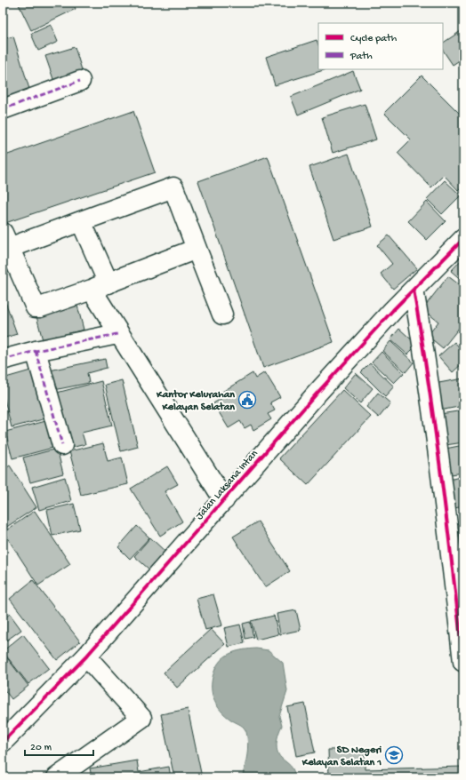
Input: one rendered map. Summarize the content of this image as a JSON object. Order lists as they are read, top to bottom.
{
  "streets": {
    "street": ["Jalan Laksana Intan"]
  },
  "places": {
    "public building": ["Kantor Kelurahan Kelayan Selatan"],
    "school or university": ["SD Negeri Kelayan Selatan 1"]
  },
  "legend": ["Cycle path", "Path"],
  "scale_bar": "20 m"
}
